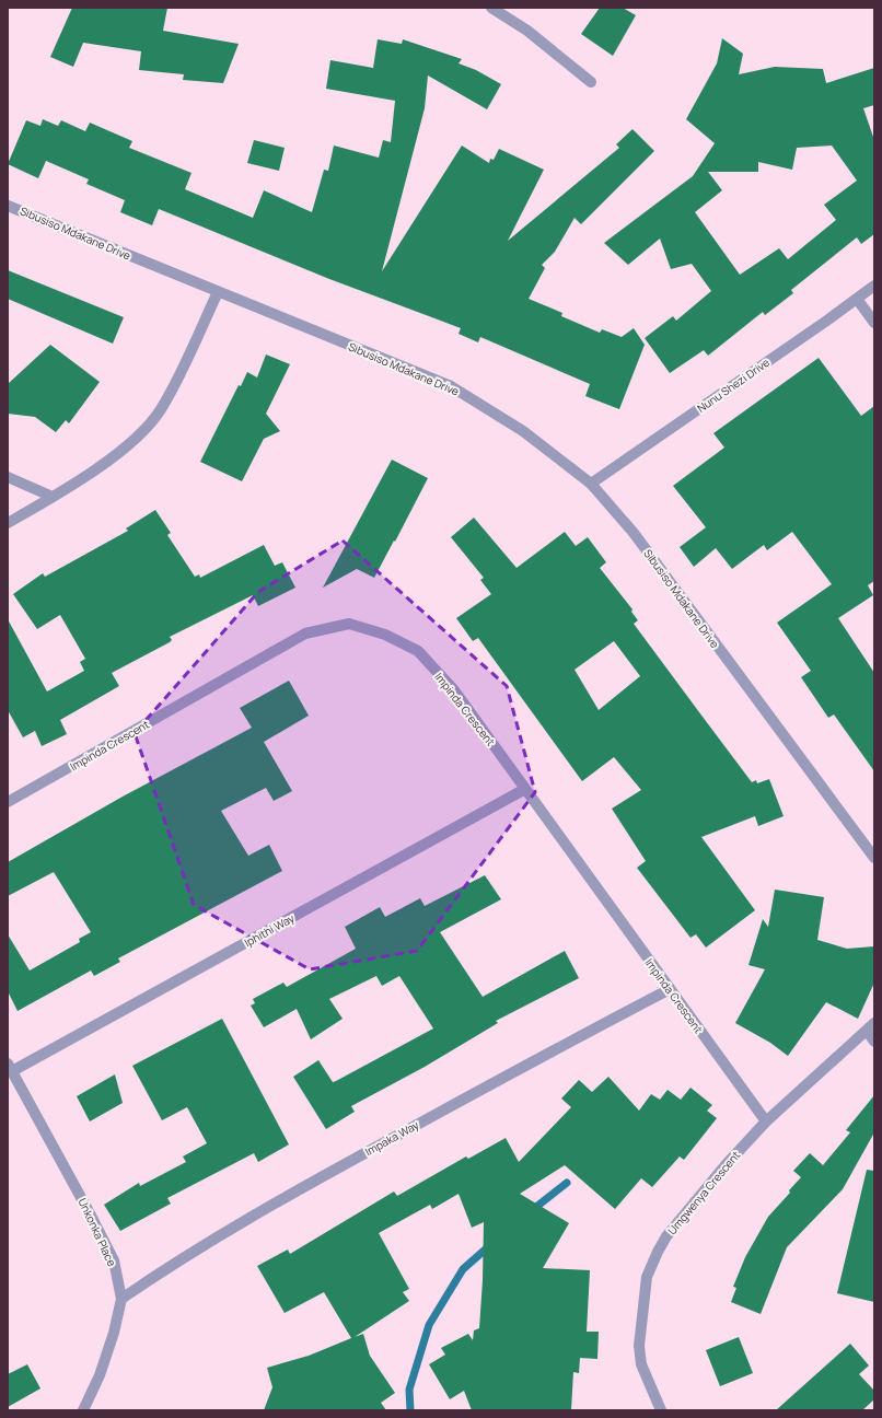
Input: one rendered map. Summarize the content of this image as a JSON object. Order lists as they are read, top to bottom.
{
  "streets": {
    "street": [
      "Sibusiso Mdakane Drive",
      "Nunu Shezi Drive",
      "Impinda Crescent",
      "Iphithi Way",
      "Impaka Way",
      "Umgwenya Crescent",
      "Unkonka Place"
    ]
  },
  "crossings": [
    ["Sibusiso Mdakane Drive", "Nunu Shezi Drive"],
    ["Impinda Crescent", "Iphithi Way"],
    ["Impinda Crescent", "Impaka Way"],
    ["Impinda Crescent", "Umgwenya Crescent"],
    ["Iphithi Way", "Unkonka Place"],
    ["Impaka Way", "Unkonka Place"]
  ]
}
